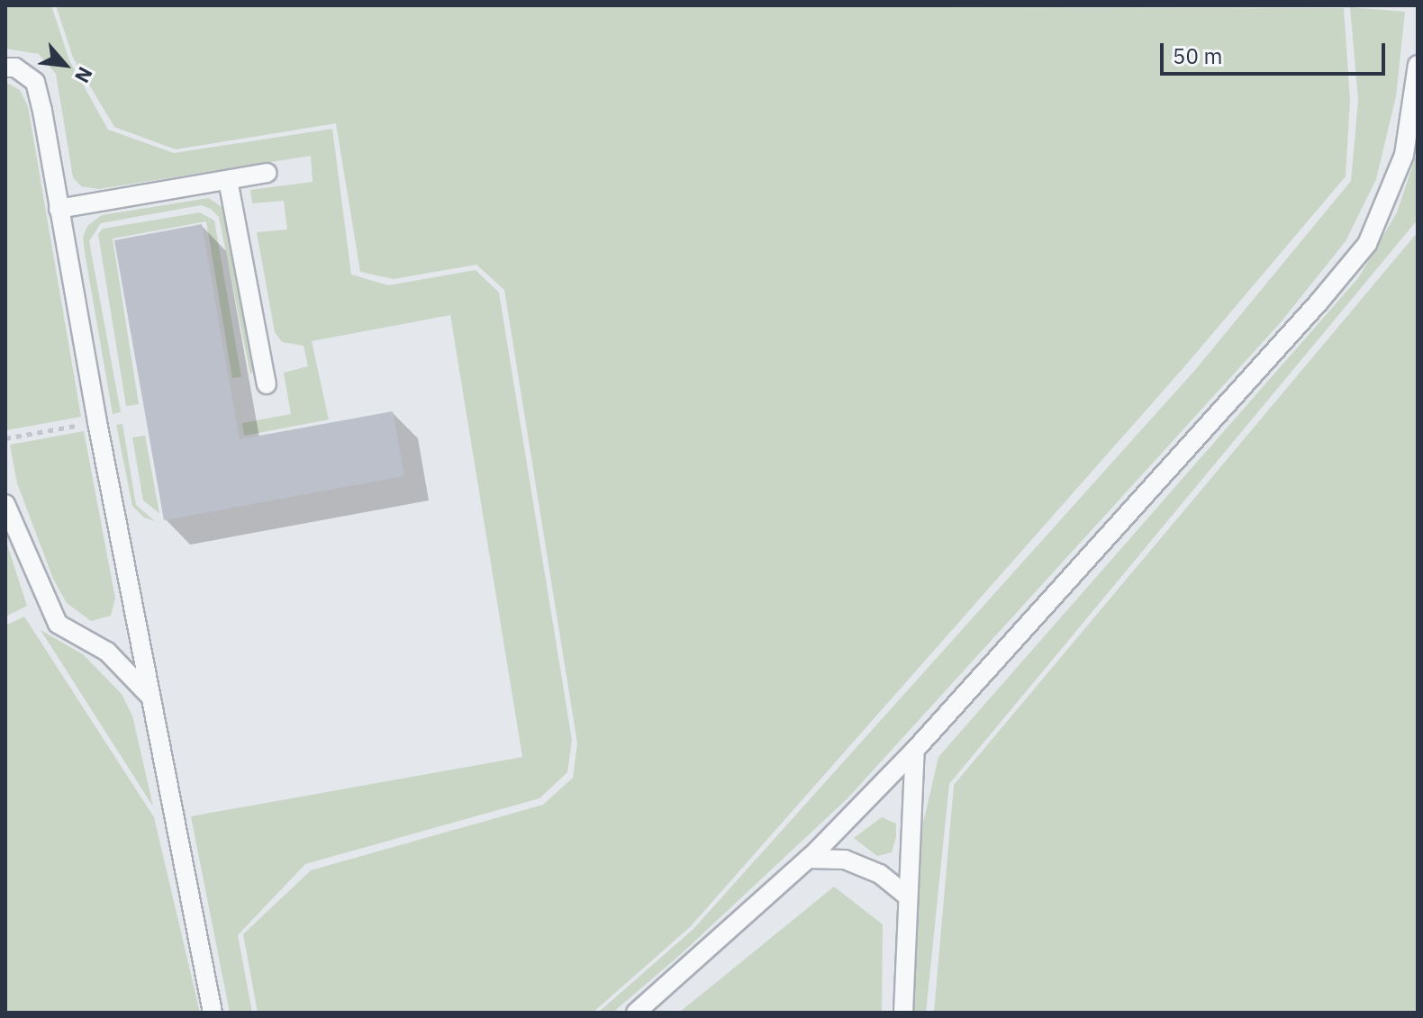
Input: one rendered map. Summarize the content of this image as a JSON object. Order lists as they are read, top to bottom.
{
  "scale_bar": "50 m",
  "north": "bottom right"
}
